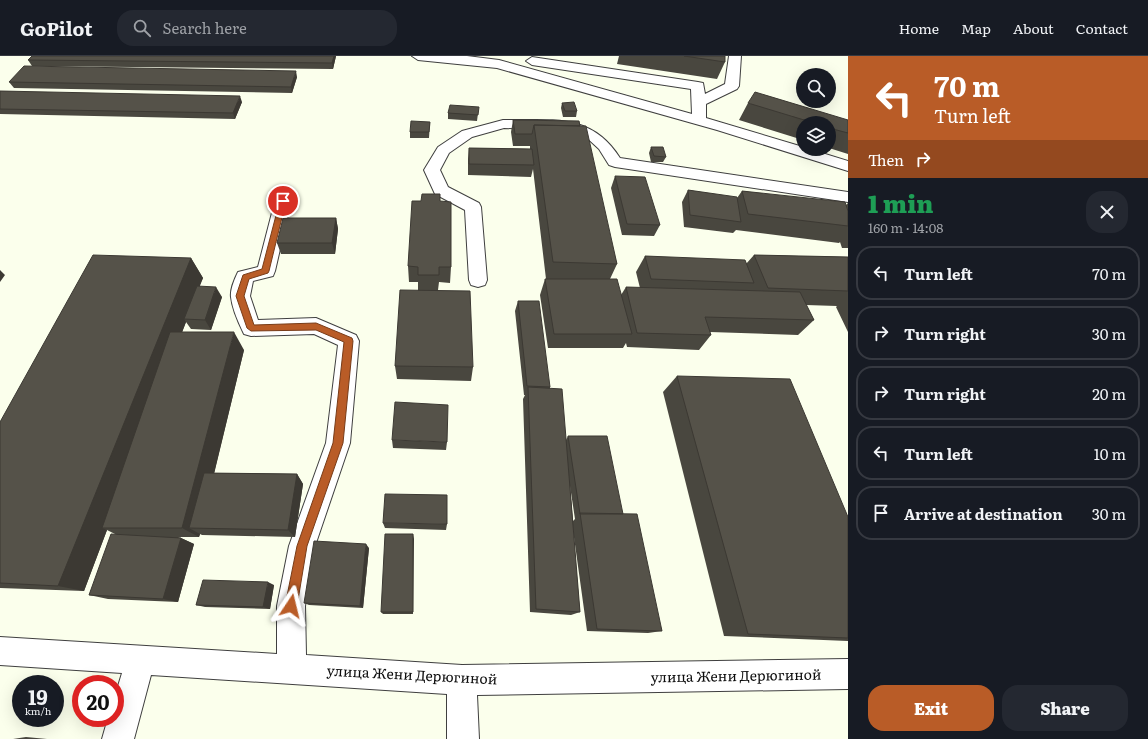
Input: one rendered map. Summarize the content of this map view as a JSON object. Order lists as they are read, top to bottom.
{
  "streets": {
    "street": ["улица Жени Дерюгиной"]
  },
  "page": {
    "header": "GoPilot",
    "search": "Search here",
    "nav": [
      "Home",
      "Map",
      "About",
      "Contact"
    ],
    "turn": ["70 m", "Turn left"],
    "then": "Then",
    "heading": ["1 min", "160 m · 14:08"],
    "list": [
      {
        "name": "Turn left",
        "value": "70 m"
      },
      {
        "name": "Turn right",
        "value": "30 m"
      },
      {
        "name": "Turn right",
        "value": "20 m"
      },
      {
        "name": "Turn left",
        "value": "10 m"
      },
      {
        "name": "Arrive at destination",
        "value": "30 m"
      }
    ],
    "speed": "19 km/h",
    "limit": "20",
    "buttons": ["Exit", "Share"]
  }
}
